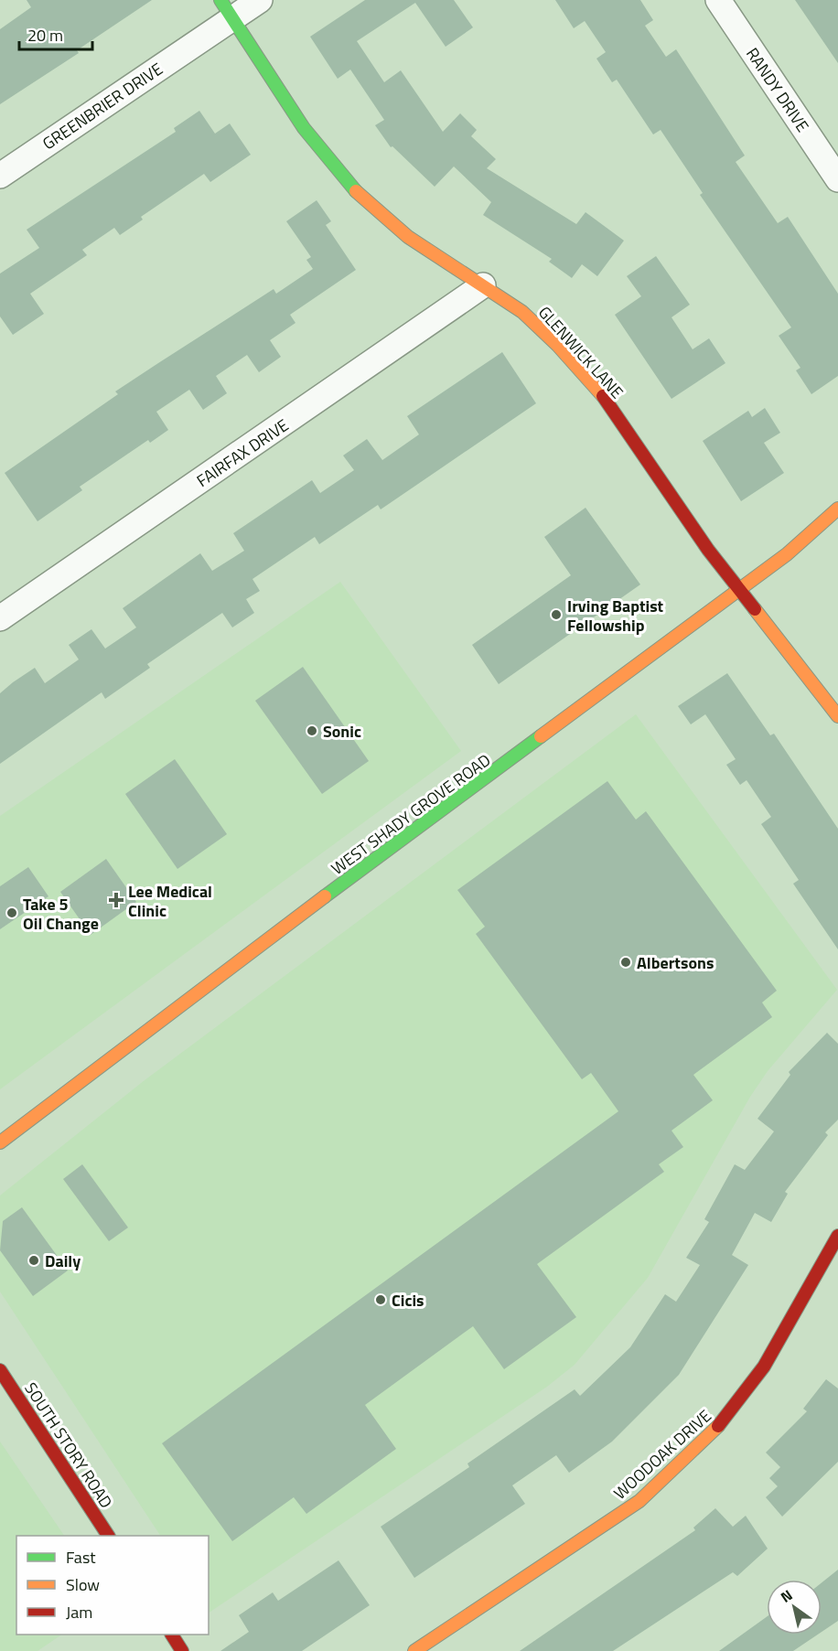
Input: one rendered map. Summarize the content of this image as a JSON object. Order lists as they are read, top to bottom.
{
  "streets": {
    "street": [
      "RANDY DRIVE",
      "GREENBRIER DRIVE",
      "GLENWICK LANE",
      "FAIRFAX DRIVE",
      "WEST SHADY GROVE ROAD",
      "SOUTH STORY ROAD",
      "WOODOAK DRIVE"
    ]
  },
  "crossings": [
    ["GREENBRIER DRIVE", "GLENWICK LANE"],
    ["GLENWICK LANE", "FAIRFAX DRIVE"],
    ["GLENWICK LANE", "WEST SHADY GROVE ROAD"]
  ],
  "places": {
    "other": [
      "Irving Baptist Fellowship",
      "Sonic",
      "Take 5 Oil Change",
      "Albertsons",
      "Daily",
      "Cicis"
    ],
    "health": ["Lee Medical Clinic"]
  },
  "legend": ["Fast", "Slow", "Jam"],
  "scale_bar": "20 m",
  "north": "top left"
}
